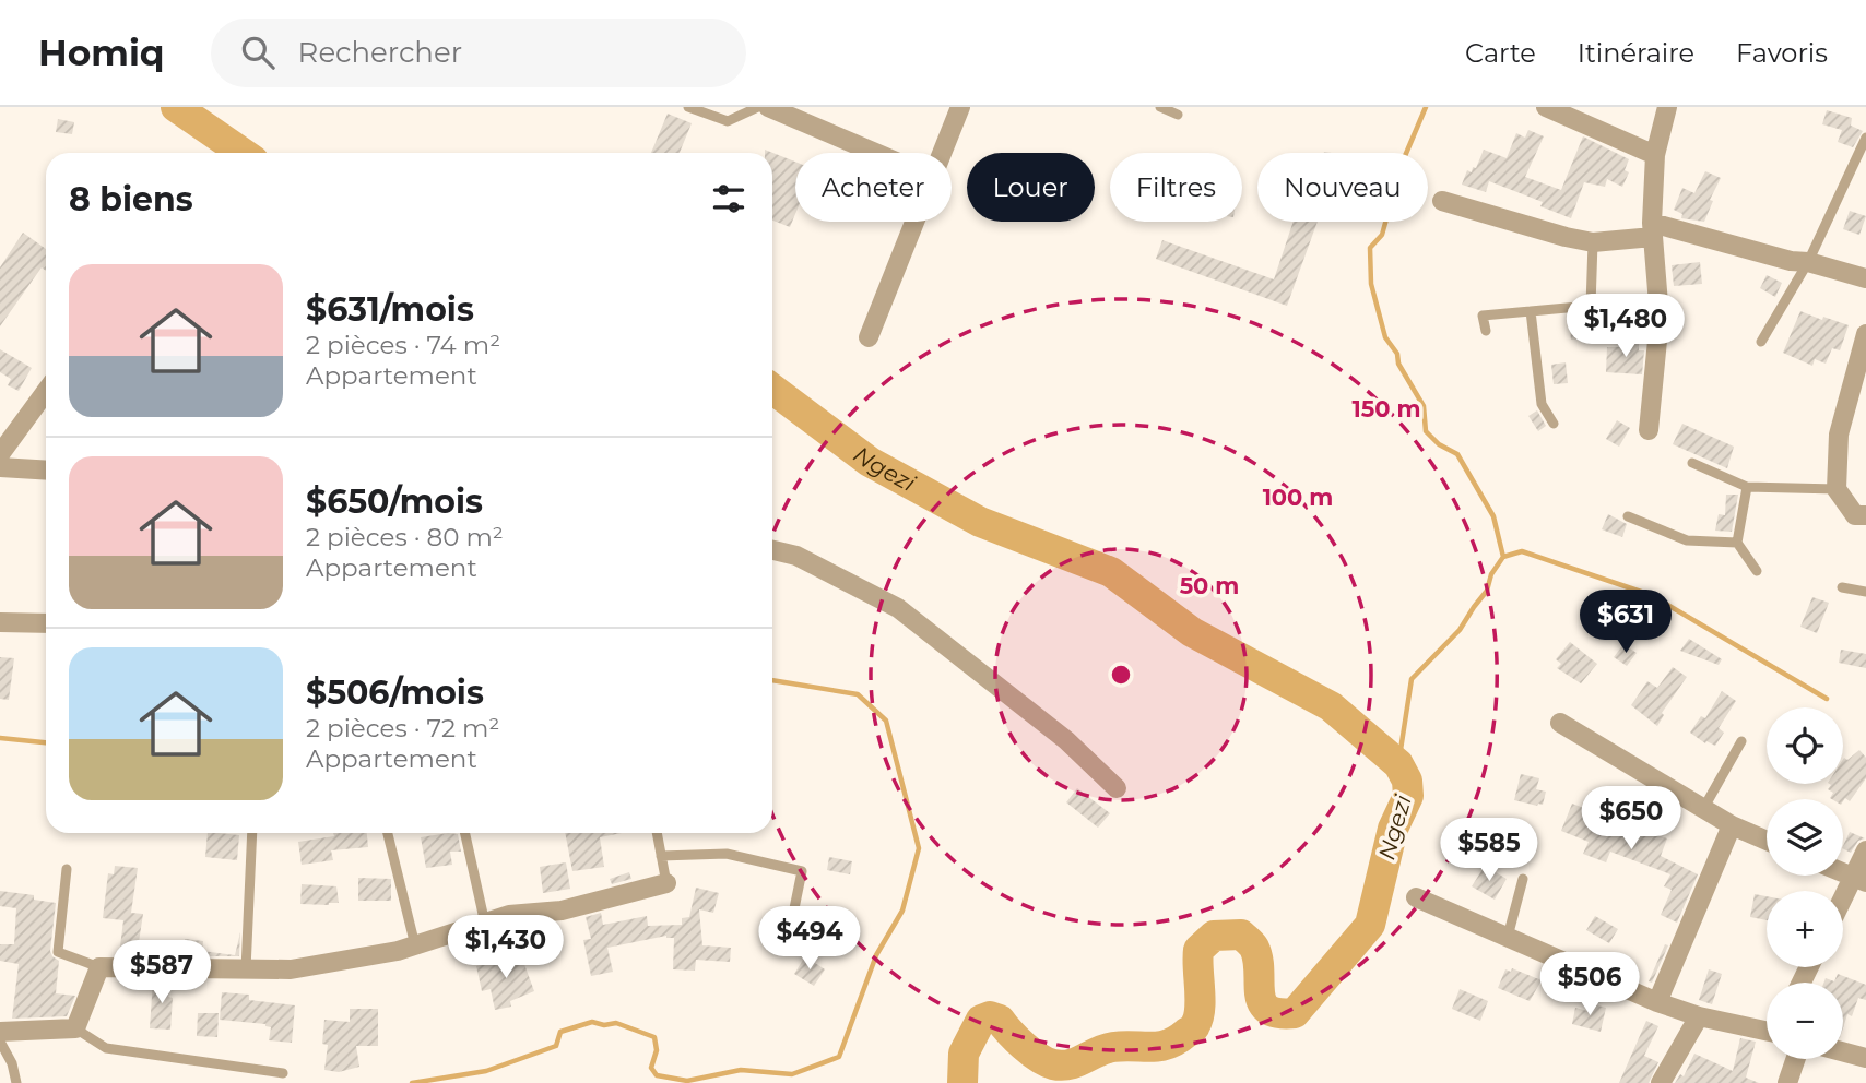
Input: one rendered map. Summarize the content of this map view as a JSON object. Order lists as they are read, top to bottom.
{
  "water": ["Ngezi"],
  "page": {
    "header": "Homiq",
    "search": "Rechercher",
    "nav": ["Carte", "Itinéraire", "Favoris"],
    "chip": [
      "Acheter",
      "Louer",
      "Filtres",
      "Nouveau"
    ],
    "heading": "8 biens",
    "list": [
      {
        "name": "$631/mois",
        "note": "2 pièces · 74 m² · Appartement"
      },
      {
        "name": "$650/mois",
        "note": "2 pièces · 80 m² · Appartement"
      },
      {
        "name": "$506/mois",
        "note": "2 pièces · 72 m² · Appartement"
      }
    ],
    "price": [
      "$1,480",
      "$631",
      "$650",
      "$585",
      "$494",
      "$1,430",
      "$587",
      "$506"
    ],
    "map_buttons": ["+", "−"]
  },
  "rings": ["150 m", "100 m", "50 m"]
}
